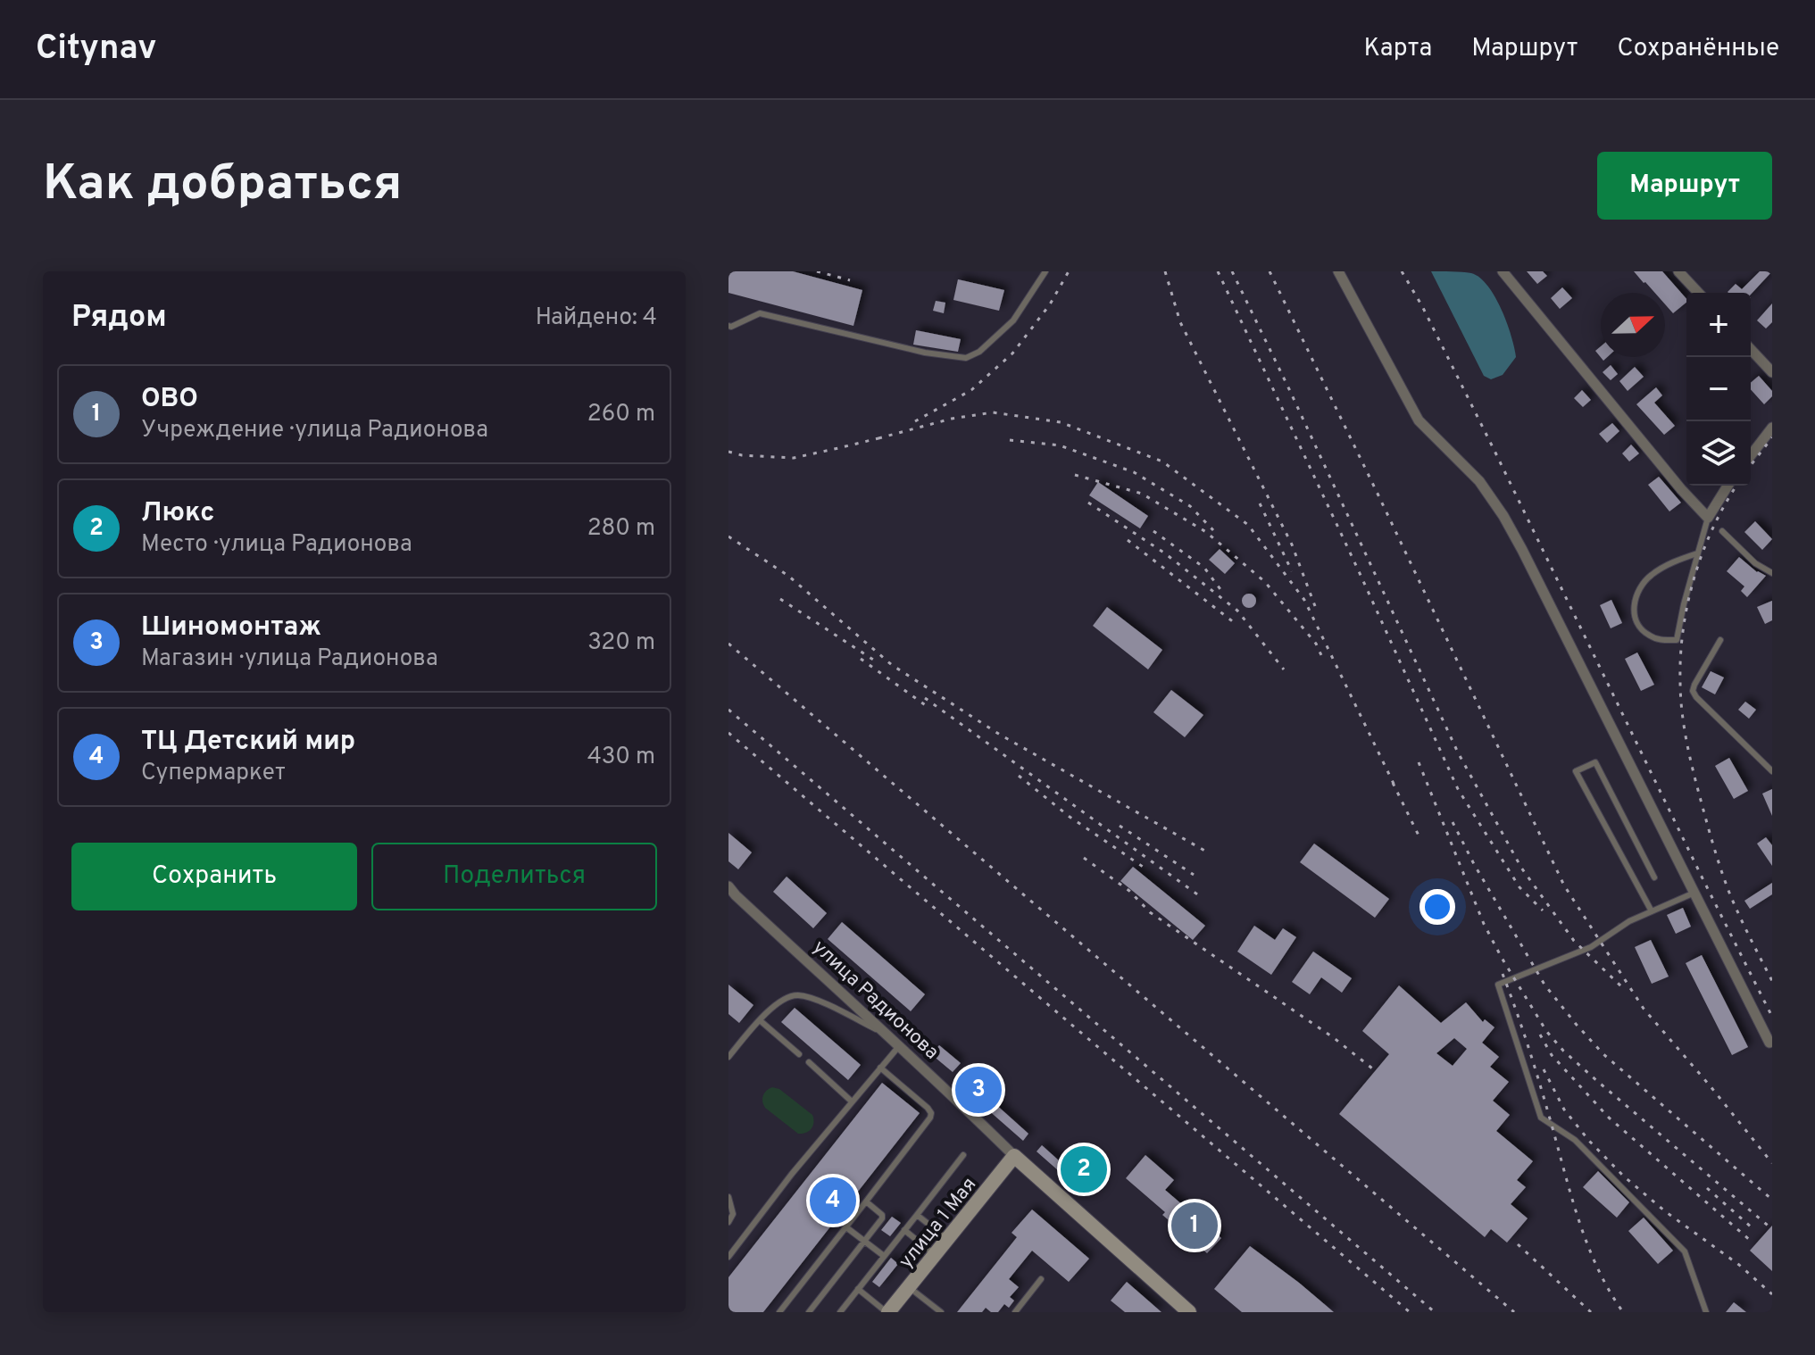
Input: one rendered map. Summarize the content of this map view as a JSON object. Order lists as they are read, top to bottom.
{
  "streets": {
    "street": ["улица Радионова", "улица 1 Мая"]
  },
  "crossings": [
    ["улица Радионова", "улица 1 Мая"]
  ],
  "north": "right",
  "page": {
    "header": "Citynav",
    "nav": ["Карта", "Маршрут", "Сохранённые"],
    "buttons": [
      "Маршрут",
      ["Сохранить", "Поделиться"]
    ],
    "title": "Как добраться",
    "heading": ["Рядом", "Найдено: 4"],
    "map_buttons": ["+", "−"],
    "list": [
      {
        "mark": "1",
        "name": "OBO",
        "note": "Учреждение · улица Радионова",
        "value": "260 m"
      },
      {
        "mark": "2",
        "name": "Люкс",
        "note": "Место · улица Радионова",
        "value": "280 m"
      },
      {
        "mark": "3",
        "name": "Шиномонтаж",
        "note": "Магазин · улица Радионова",
        "value": "320 m"
      },
      {
        "mark": "4",
        "name": "ТЦ Детский мир",
        "note": "Супермаркет",
        "value": "430 m"
      }
    ],
    "pins": [
      "3",
      "2",
      "4",
      "1"
    ]
  }
}
